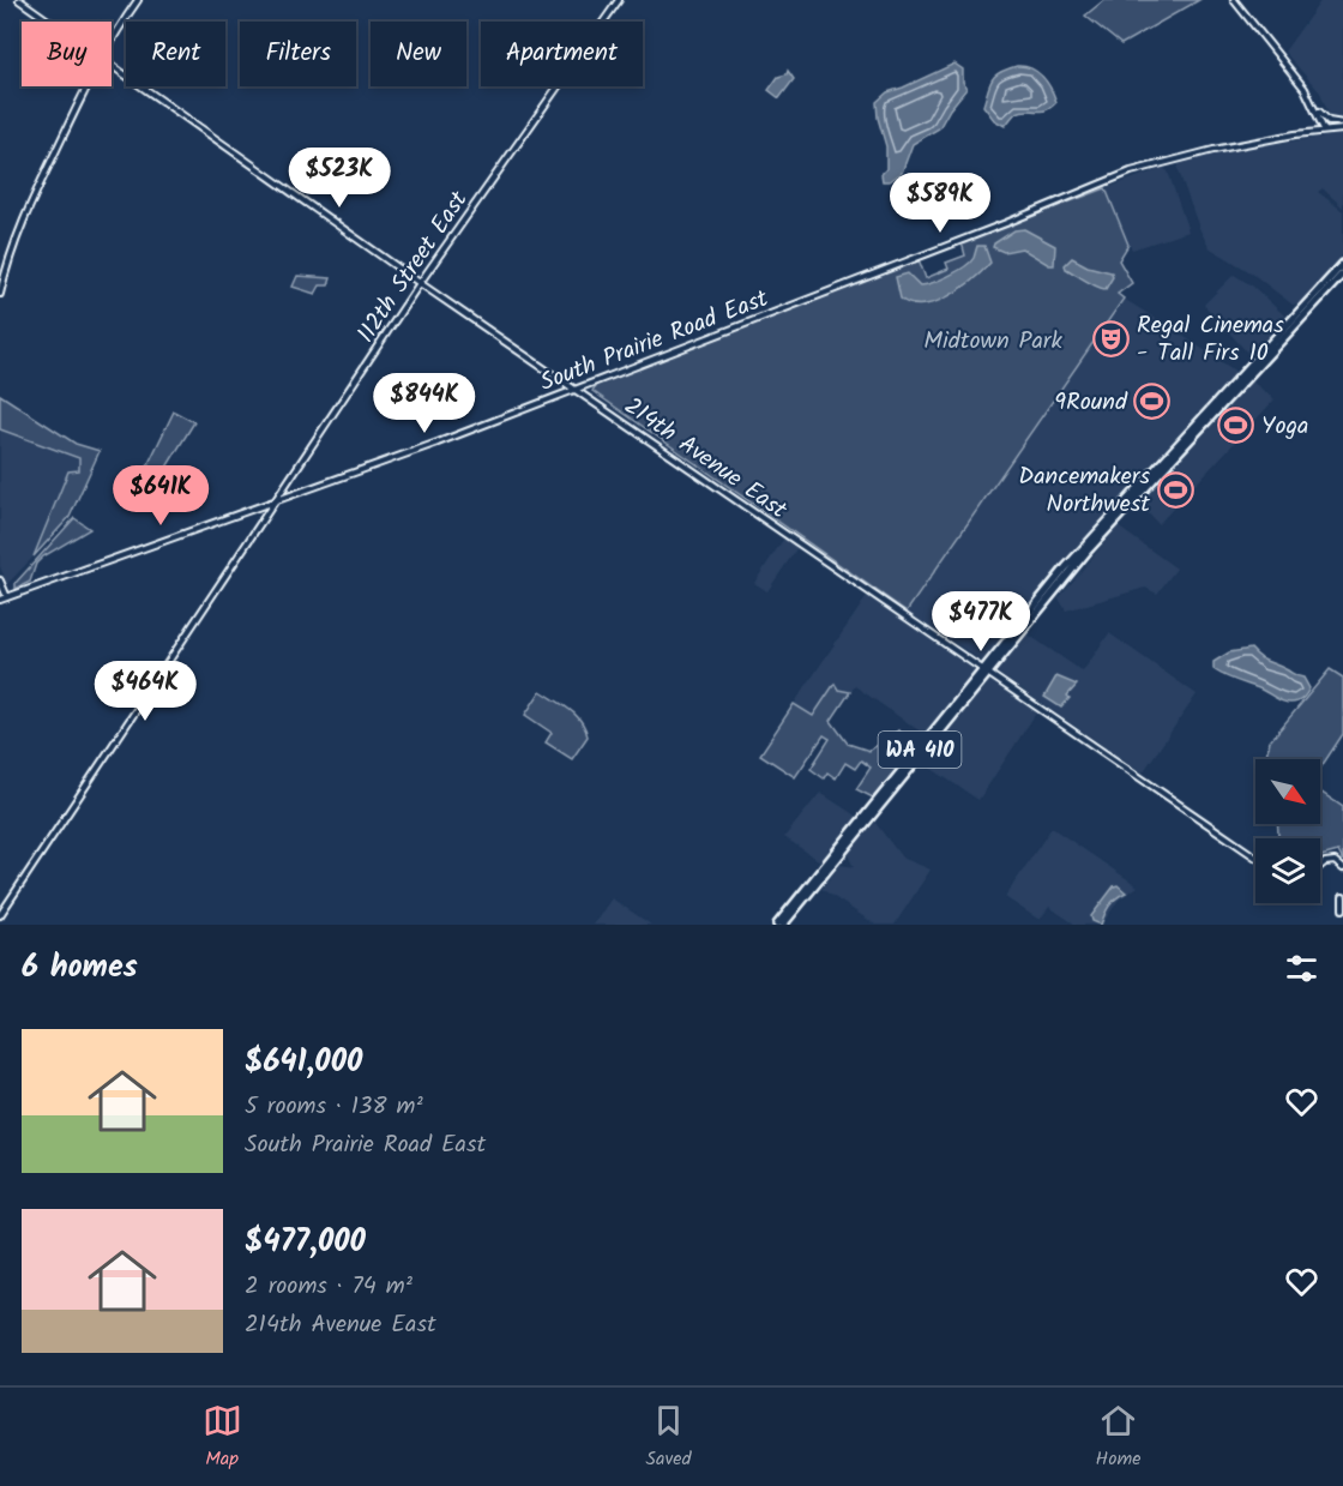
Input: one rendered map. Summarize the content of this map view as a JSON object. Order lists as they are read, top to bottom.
{
  "streets": {
    "main road": ["WA 410"],
    "street": ["112th Street East", "South Prairie Road East", "214th Avenue East"]
  },
  "crossings": [
    ["112th Street East", "South Prairie Road East"],
    ["112th Street East", "214th Avenue East"],
    ["South Prairie Road East", "214th Avenue East"],
    ["214th Avenue East", "WA 410"]
  ],
  "parks": ["Midtown Park"],
  "places": {
    "theatre": ["Regal Cinemas - Tall Firs 10"],
    "sports": ["9Round", "Yoga", "Dancemakers Northwest"]
  },
  "north": "bottom right",
  "page": {
    "chip": [
      "Buy",
      "Rent",
      "Filters",
      "New",
      "Apartment"
    ],
    "price": [
      "$523K",
      "$589K",
      "$844K",
      "$641K",
      "$477K",
      "$464K"
    ],
    "heading": "6 homes",
    "list": [
      {
        "name": "$641,000",
        "note": "5 rooms · 138 m² · South Prairie Road East"
      },
      {
        "name": "$477,000",
        "note": "2 rooms · 74 m² · 214th Avenue East"
      }
    ],
    "tabs": ["Map", "Saved", "Home"]
  }
}
